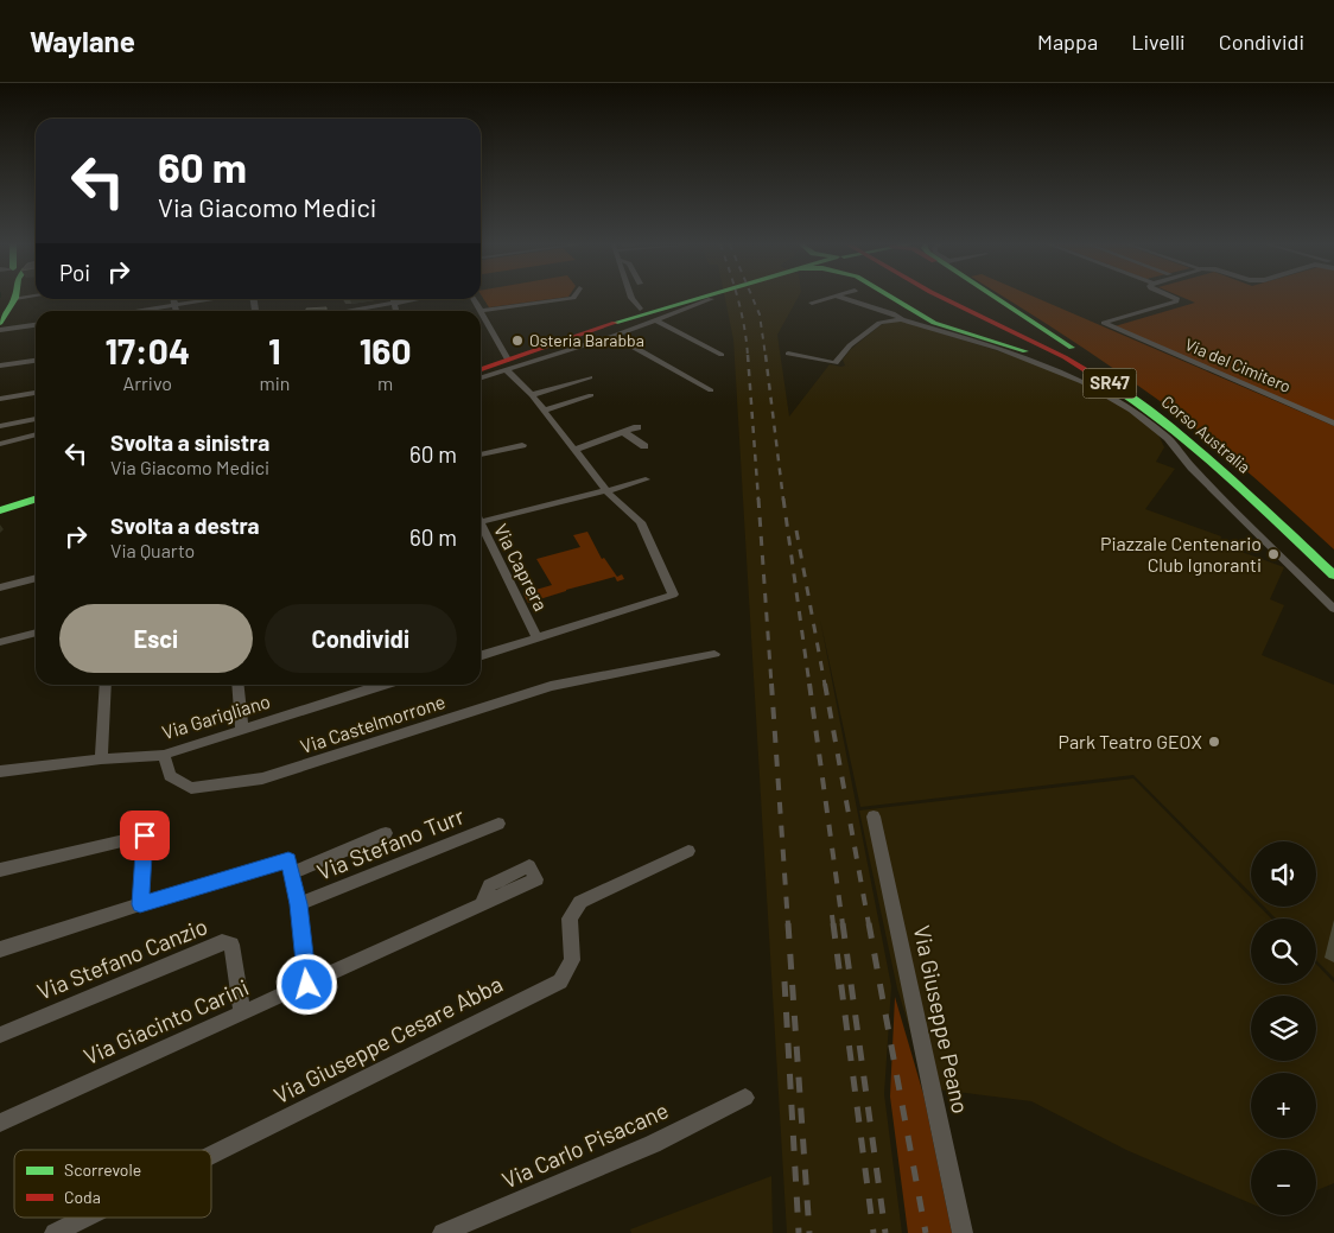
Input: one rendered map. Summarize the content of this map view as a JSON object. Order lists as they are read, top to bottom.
{
  "streets": {
    "main road": ["SR47", "Corso Australia"],
    "street": [
      "Via del Cimitero",
      "Via Caprera",
      "Via Garigliano",
      "Via Castelmorrone",
      "Via Stefano Turr",
      "Via Stefano Canzio",
      "Via Giuseppe Peano",
      "Via Giacinto Carini",
      "Via Giuseppe Cesare Abba",
      "Via Carlo Pisacane"
    ]
  },
  "crossings": [
    ["Via Garigliano", "Via Castelmorrone"],
    ["Via Stefano Turr", "Via Giacinto Carini"],
    ["Via Stefano Canzio", "Via Giacinto Carini"]
  ],
  "places": ["Osteria Barabba", "Piazzale Centenario Club Ignoranti", "Park Teatro GEOX"],
  "legend": ["Scorrevole", "Coda"],
  "page": {
    "header": "Waylane",
    "nav": ["Mappa", "Livelli", "Condividi"],
    "turn": ["60 m", "Via Giacomo Medici"],
    "then": "Poi",
    "eta": [
      "17:04",
      "Arrivo",
      "1",
      "min",
      "160",
      "m"
    ],
    "list": [
      {
        "name": "Svolta a sinistra",
        "note": "Via Giacomo Medici",
        "value": "60 m"
      },
      {
        "name": "Svolta a destra",
        "note": "Via Quarto",
        "value": "60 m"
      }
    ],
    "buttons": ["Esci", "Condividi"],
    "map_buttons": ["+", "−"]
  }
}
